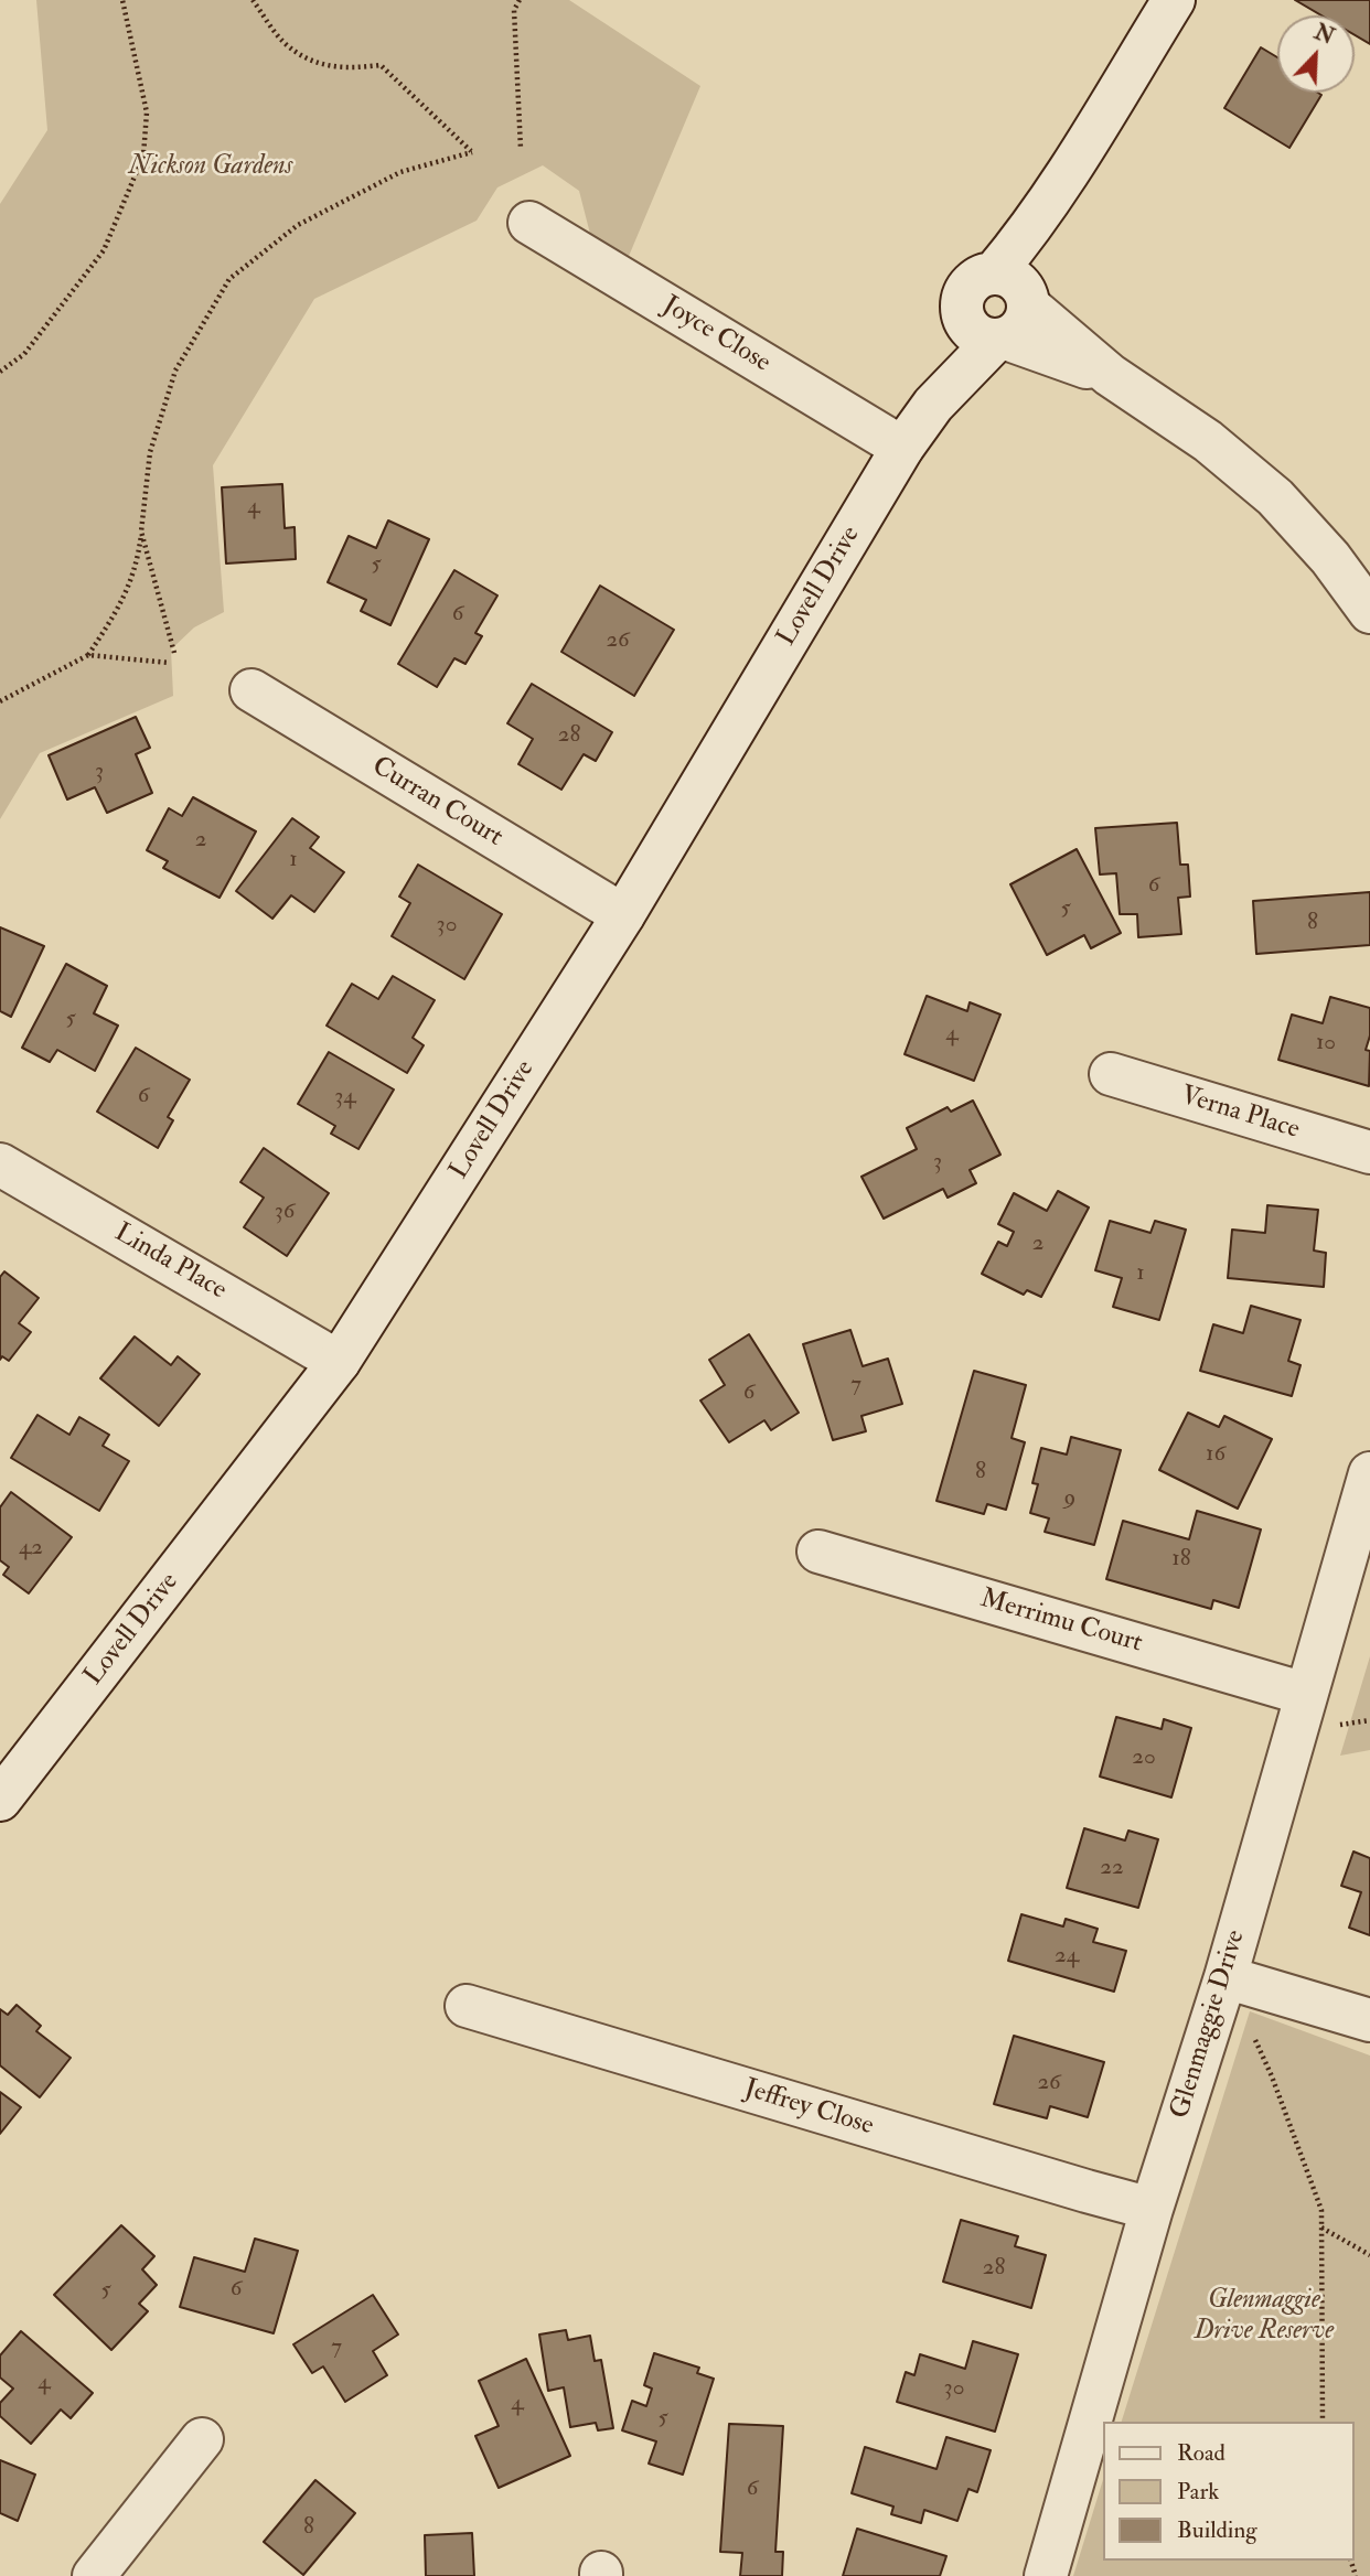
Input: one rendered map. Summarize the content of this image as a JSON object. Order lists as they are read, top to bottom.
{
  "streets": {
    "street": [
      "Joyce Close",
      "Lovell Drive",
      "Curran Court",
      "Verna Place",
      "Linda Place",
      "Merrimu Court",
      "Glenmaggie Drive",
      "Jeffrey Close"
    ]
  },
  "crossings": [
    ["Joyce Close", "Lovell Drive"],
    ["Lovell Drive", "Curran Court"],
    ["Lovell Drive", "Linda Place"],
    ["Merrimu Court", "Glenmaggie Drive"],
    ["Glenmaggie Drive", "Jeffrey Close"]
  ],
  "parks": ["Nickson Gardens", "Glenmaggie Drive Reserve"],
  "house_numbers": [
    "4",
    "5",
    "6",
    "26",
    "28",
    "3",
    "2",
    "1",
    "6",
    "5",
    "8",
    "30",
    "5",
    "4",
    "10",
    "6",
    "34",
    "3",
    "36",
    "2",
    "1",
    "7",
    "6",
    "16",
    "8",
    "9",
    "42",
    "18",
    "20",
    "22",
    "24",
    "26",
    "28",
    "6",
    "5",
    "7",
    "4",
    "30",
    "4",
    "5",
    "6",
    "8"
  ],
  "legend": ["Road", "Park", "Building"],
  "north": "top right"
}
